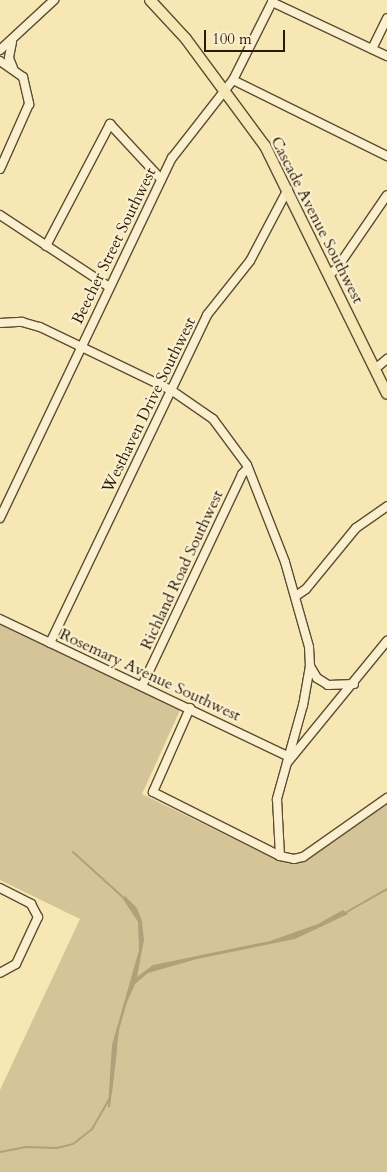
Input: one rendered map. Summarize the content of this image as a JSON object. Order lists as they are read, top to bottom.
{
  "streets": {
    "main road": ["Cascade Avenue Southwest"],
    "street": [
      "Beecher Street Southwest",
      "Westhaven Drive Southwest",
      "Richland Road Southwest",
      "Rosemary Avenue Southwest"
    ]
  },
  "crossings": [
    ["Cascade Avenue Southwest", "Beecher Street Southwest"],
    ["Cascade Avenue Southwest", "Westhaven Drive Southwest"],
    ["Westhaven Drive Southwest", "Rosemary Avenue Southwest"],
    ["Richland Road Southwest", "Rosemary Avenue Southwest"]
  ],
  "scale_bar": "100 m"
}
